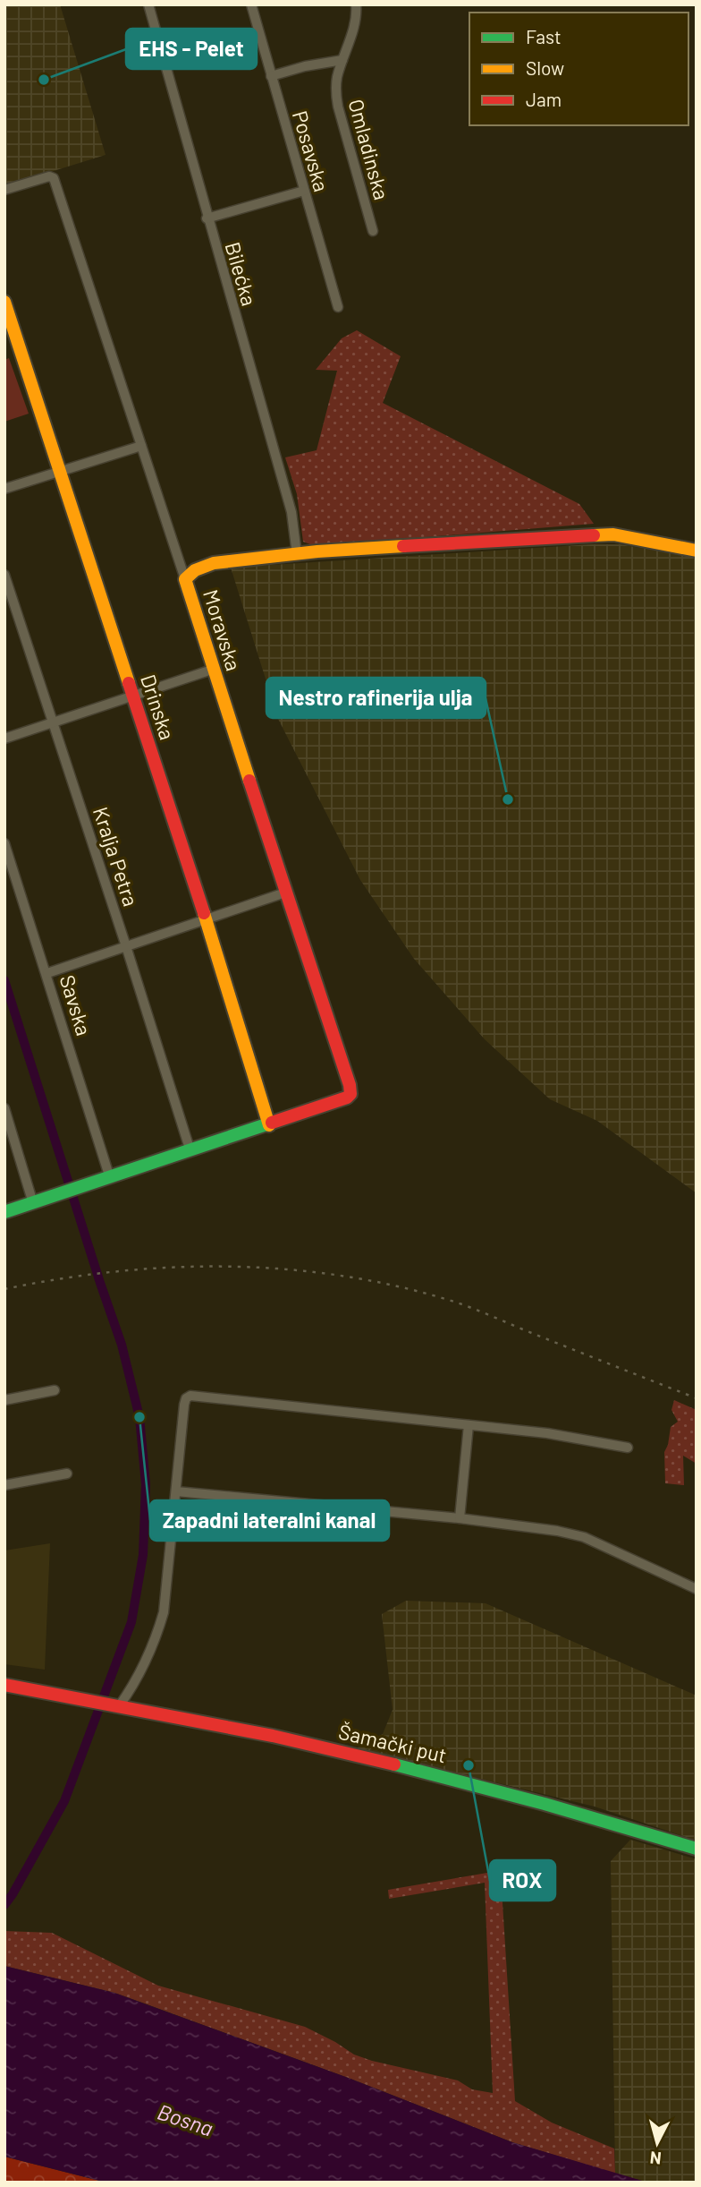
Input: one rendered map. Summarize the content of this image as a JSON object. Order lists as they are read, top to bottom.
{
  "streets": {
    "street": [
      "Omladinska",
      "Posavska",
      "Bilećka",
      "Moravska",
      "Drinska",
      "Kralja Petra",
      "Savska",
      "Šamački put"
    ]
  },
  "crossings": [
    ["Moravska", "Drinska"]
  ],
  "water": ["Bosna"],
  "places": [
    "EHS - Pelet",
    "Nestro rafinerija ulja",
    "Zapadni lateralni kanal",
    "ROX"
  ],
  "legend": ["Fast", "Slow", "Jam"],
  "north": "bottom"
}
